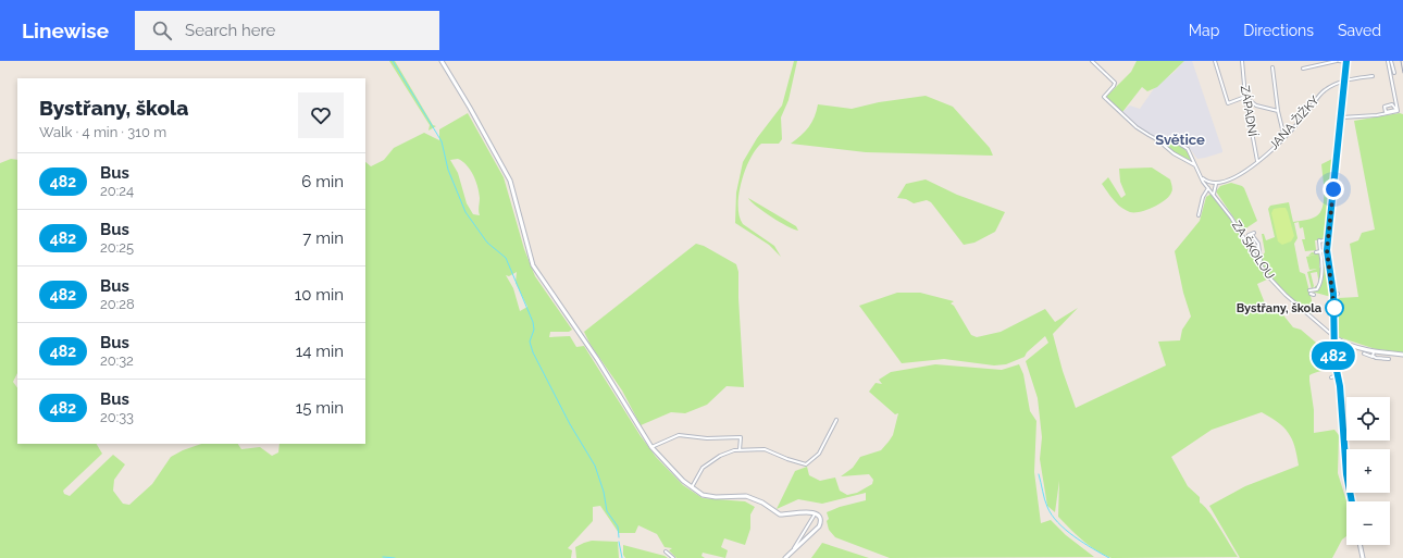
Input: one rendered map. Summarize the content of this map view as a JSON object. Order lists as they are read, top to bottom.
{
  "streets": {
    "street": ["ZÁPADNÍ", "JANA ŽIŽKY", "ZA ŠKOLOU"]
  },
  "crossings": [
    ["ZÁPADNÍ", "JANA ŽIŽKY"]
  ],
  "districts": ["Světice"],
  "places": ["Bystřany, škola"],
  "lines": ["bus line 482"],
  "page": {
    "header": "Linewise",
    "search": "Search here",
    "nav": ["Map", "Directions", "Saved"],
    "on_map": "482",
    "heading": ["Bystřany, škola", "Walk · 4 min · 310 m"],
    "list": [
      {
        "mark": "482",
        "name": "Bus",
        "note": "20:24",
        "value": "6 min"
      },
      {
        "mark": "482",
        "name": "Bus",
        "note": "20:25",
        "value": "7 min"
      },
      {
        "mark": "482",
        "name": "Bus",
        "note": "20:28",
        "value": "10 min"
      },
      {
        "mark": "482",
        "name": "Bus",
        "note": "20:32",
        "value": "14 min"
      },
      {
        "mark": "482",
        "name": "Bus",
        "note": "20:33",
        "value": "15 min"
      }
    ],
    "map_buttons": ["+", "−"]
  }
}
